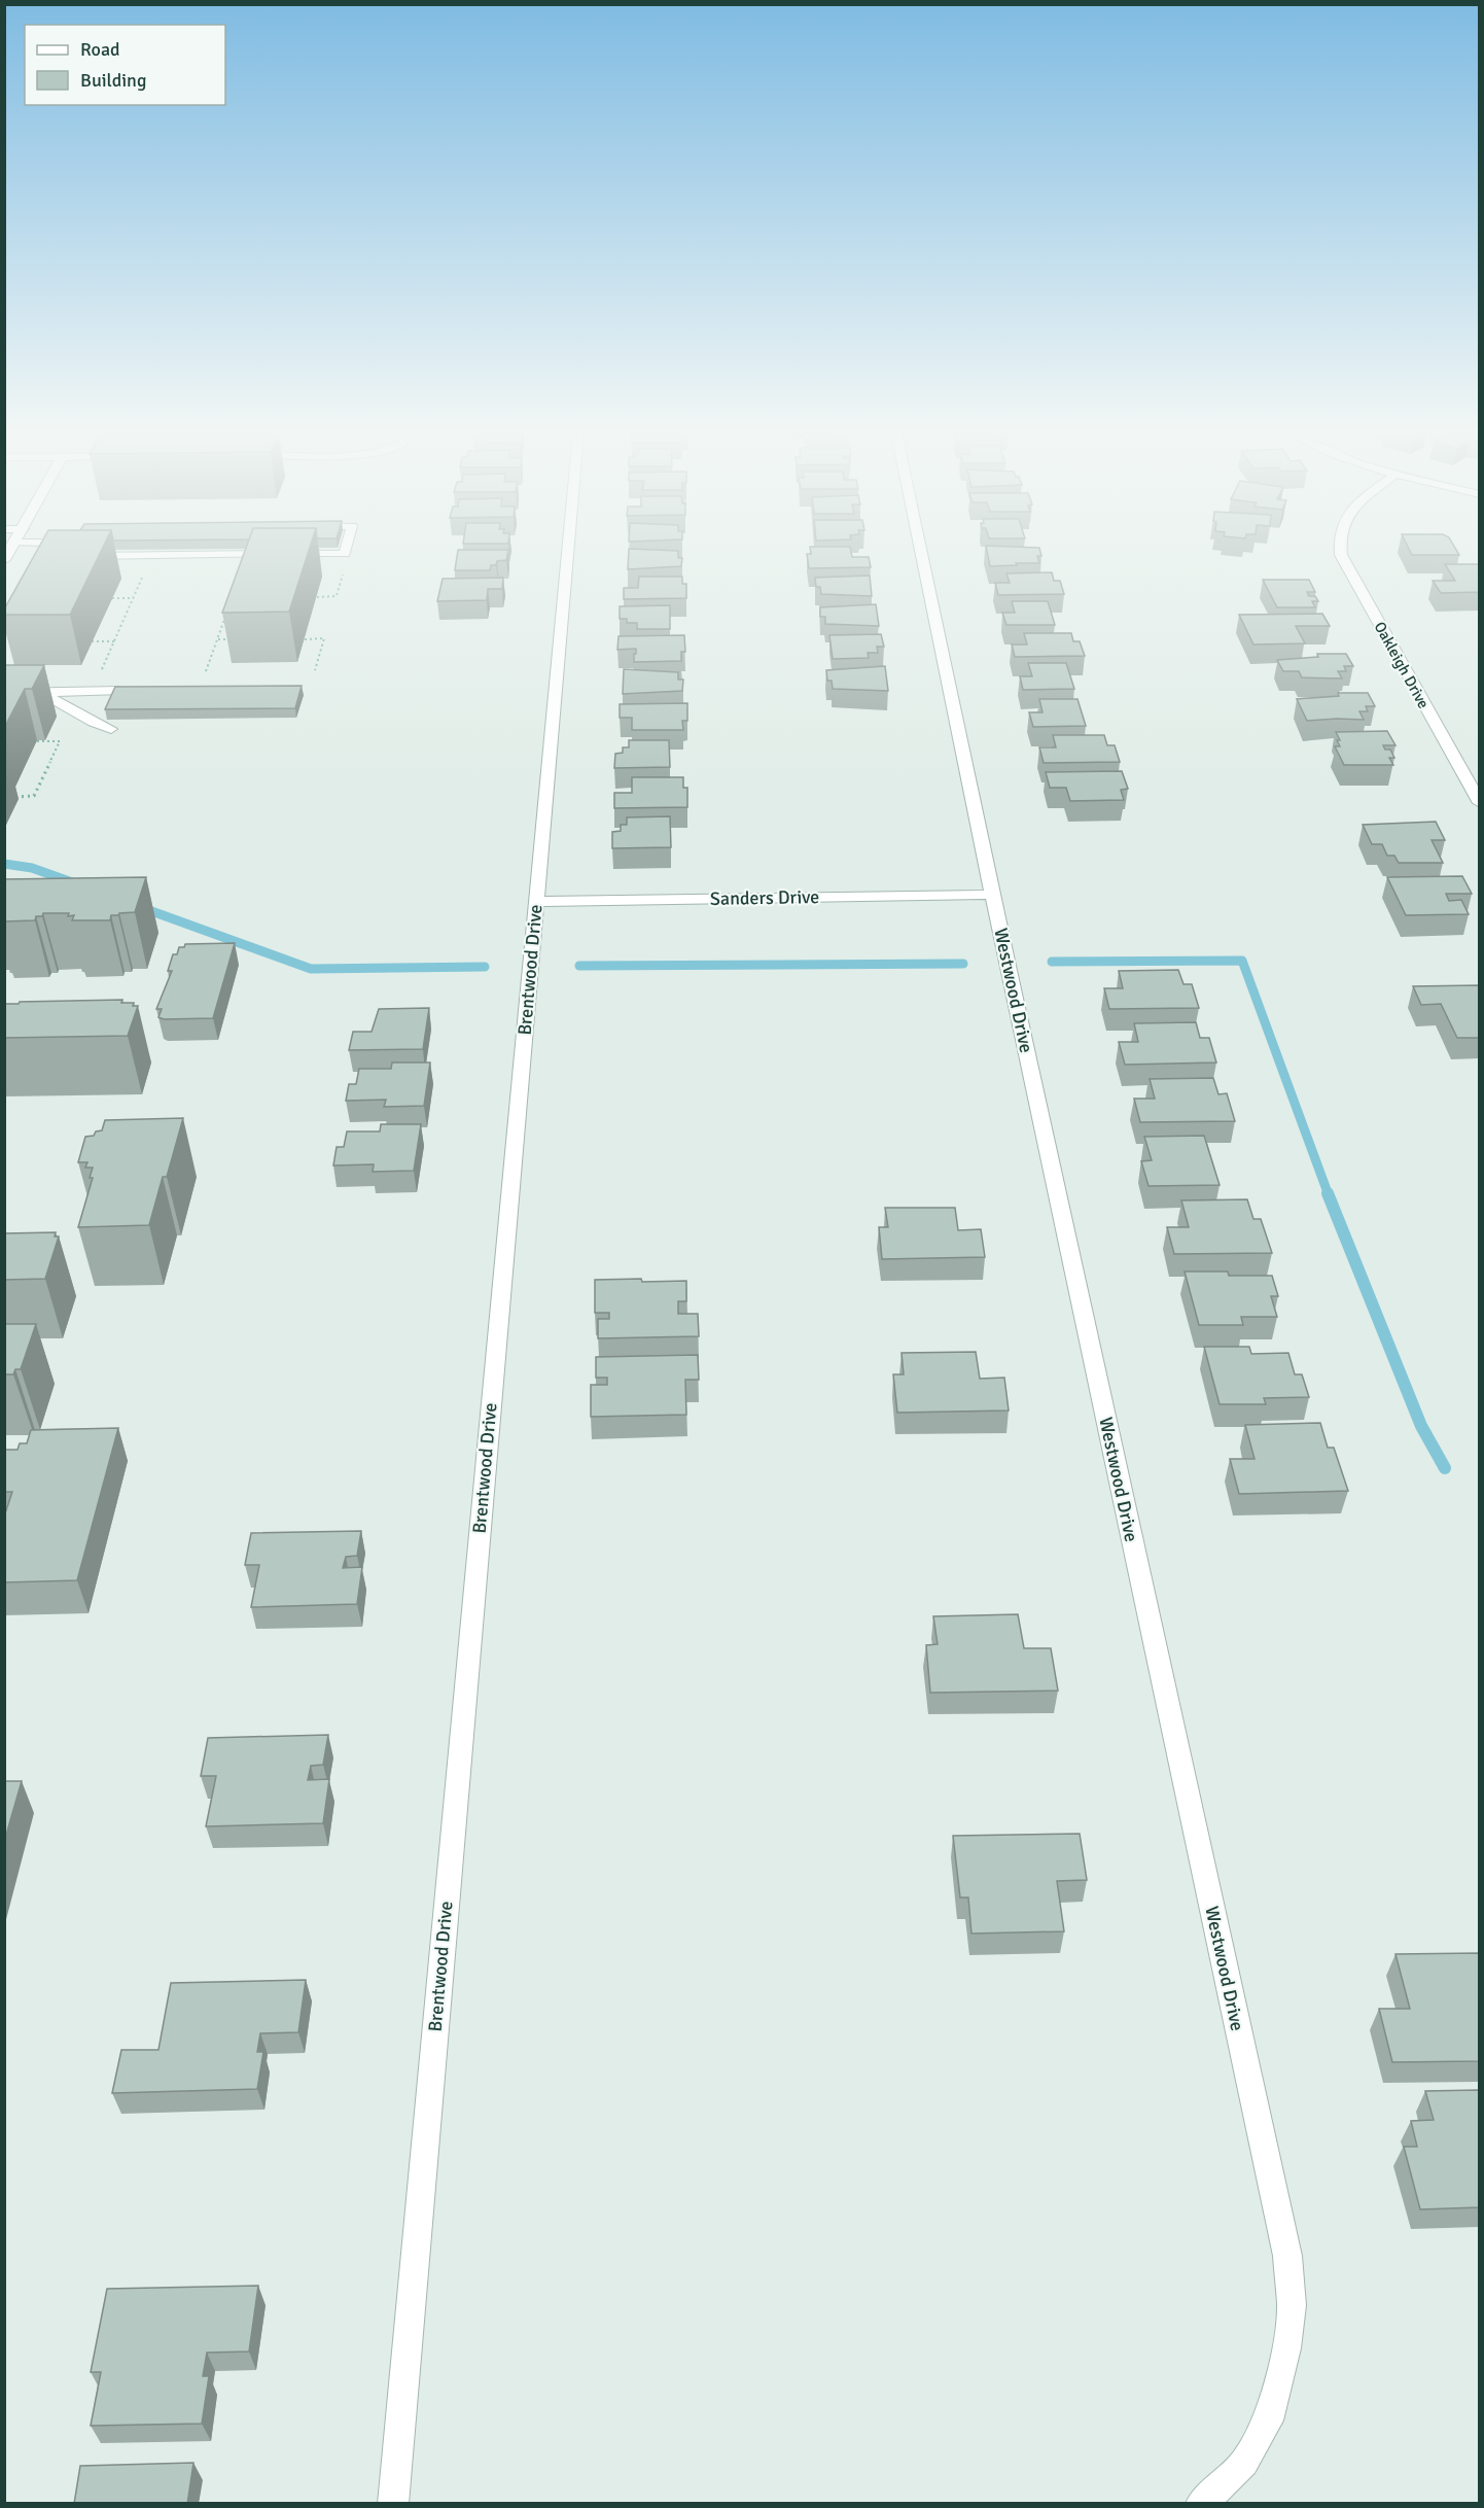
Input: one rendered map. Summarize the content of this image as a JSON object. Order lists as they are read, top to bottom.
{
  "streets": {
    "street": [
      "Oakleigh Drive",
      "Sanders Drive",
      "Brentwood Drive",
      "Westwood Drive"
    ]
  },
  "crossings": [
    ["Sanders Drive", "Brentwood Drive"],
    ["Sanders Drive", "Westwood Drive"]
  ],
  "legend": ["Road", "Building"]
}
